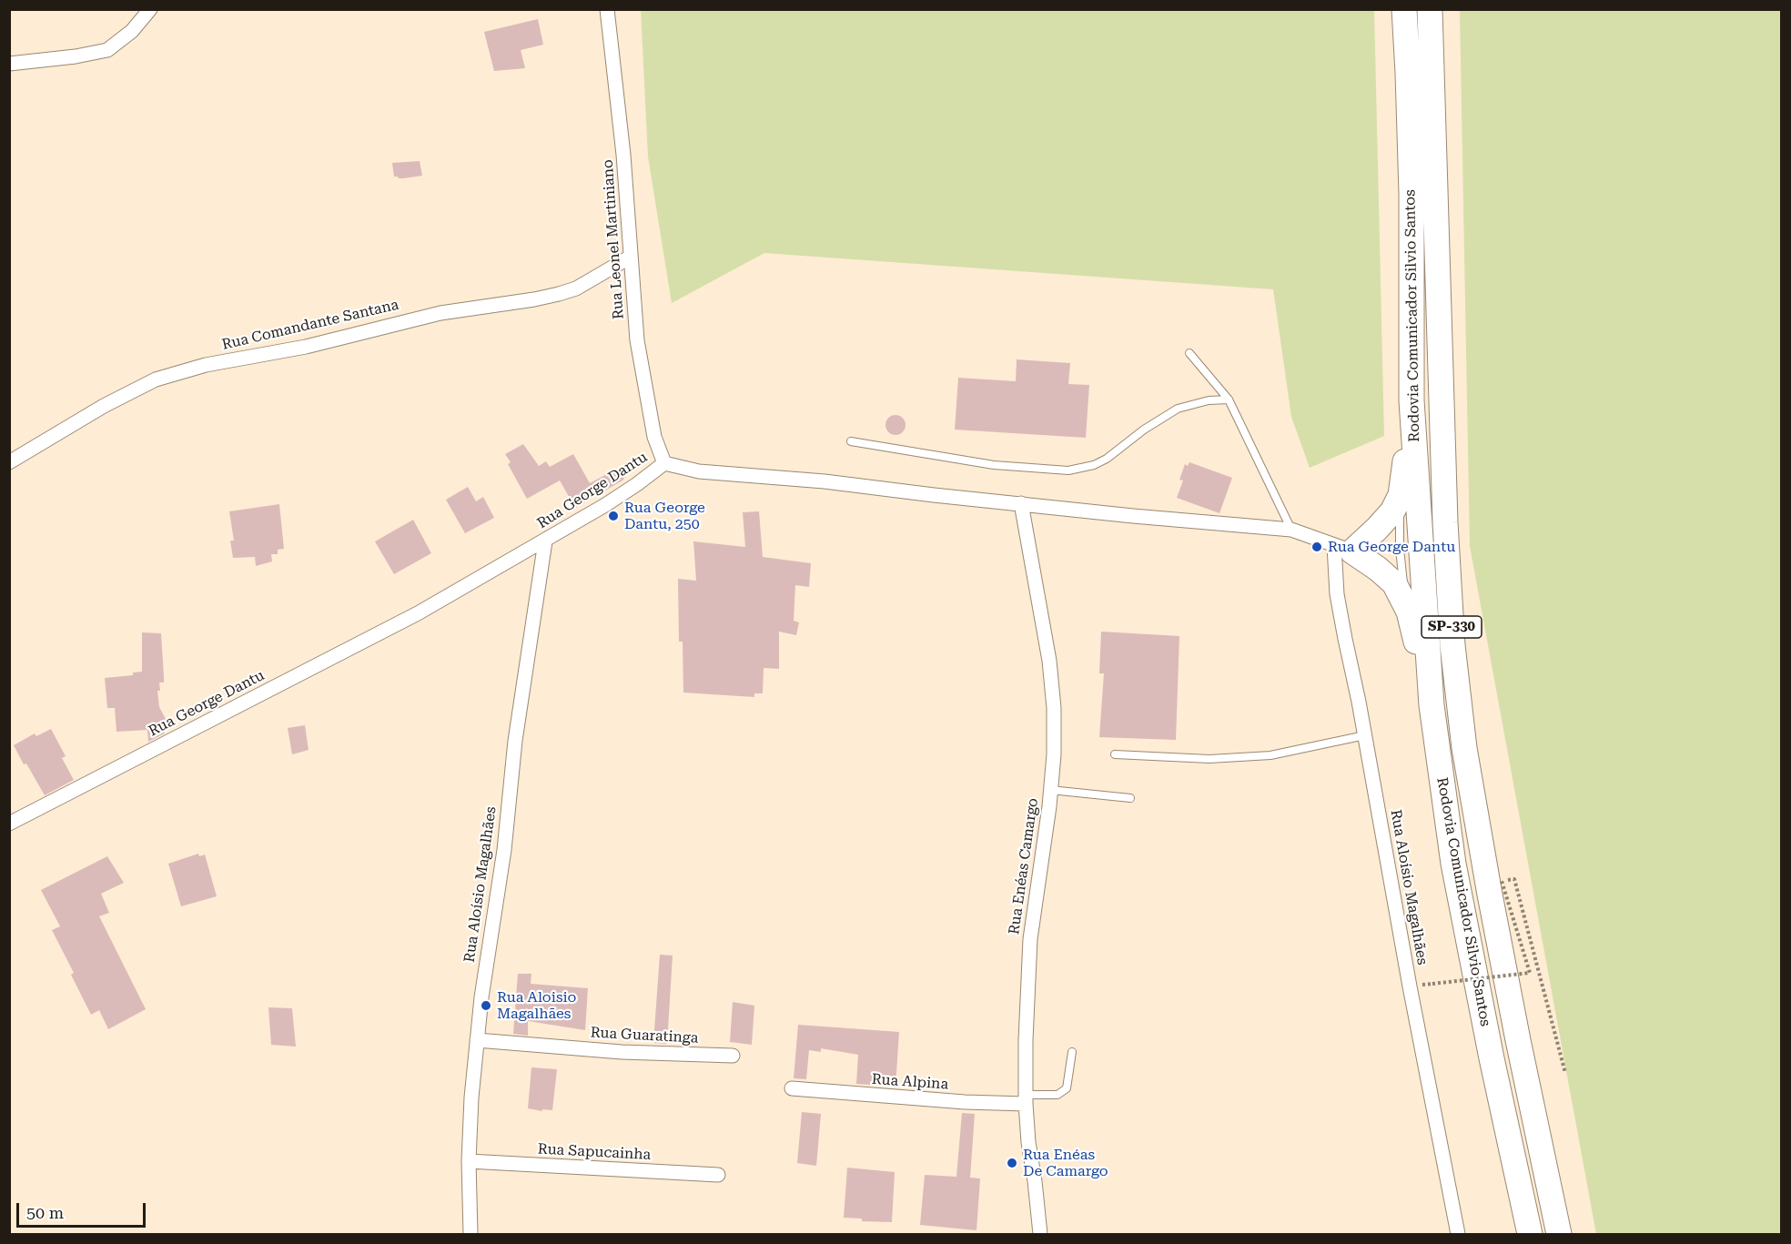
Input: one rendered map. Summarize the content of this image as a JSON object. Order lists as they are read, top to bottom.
{
  "streets": {
    "highway": ["Rodovia Comunicador Silvio Santos", "SP-330"],
    "street": [
      "Rua Leonel Martiniano",
      "Rua Comandante Santana",
      "Rua George Dantu",
      "Rua Enéas Camargo",
      "Rua Aloísio Magalhães",
      "Rua Guaratinga",
      "Rua Alpina",
      "Rua Sapucainha"
    ]
  },
  "crossings": [
    ["Rua Leonel Martiniano", "Rua Comandante Santana"],
    ["Rua Leonel Martiniano", "Rua George Dantu"],
    ["Rua George Dantu", "Rua Enéas Camargo"],
    ["Rua George Dantu", "Rua Aloísio Magalhães"],
    ["Rua Enéas Camargo", "Rua Alpina"],
    ["Rua Aloísio Magalhães", "Rua Guaratinga"],
    ["Rua Aloísio Magalhães", "Rua Sapucainha"]
  ],
  "places": [
    "Rua George Dantu, 250",
    "Rua George Dantu",
    "Rua Aloisio Magalhães",
    "Rua Enéas De Camargo"
  ],
  "scale_bar": "50 m"
}
